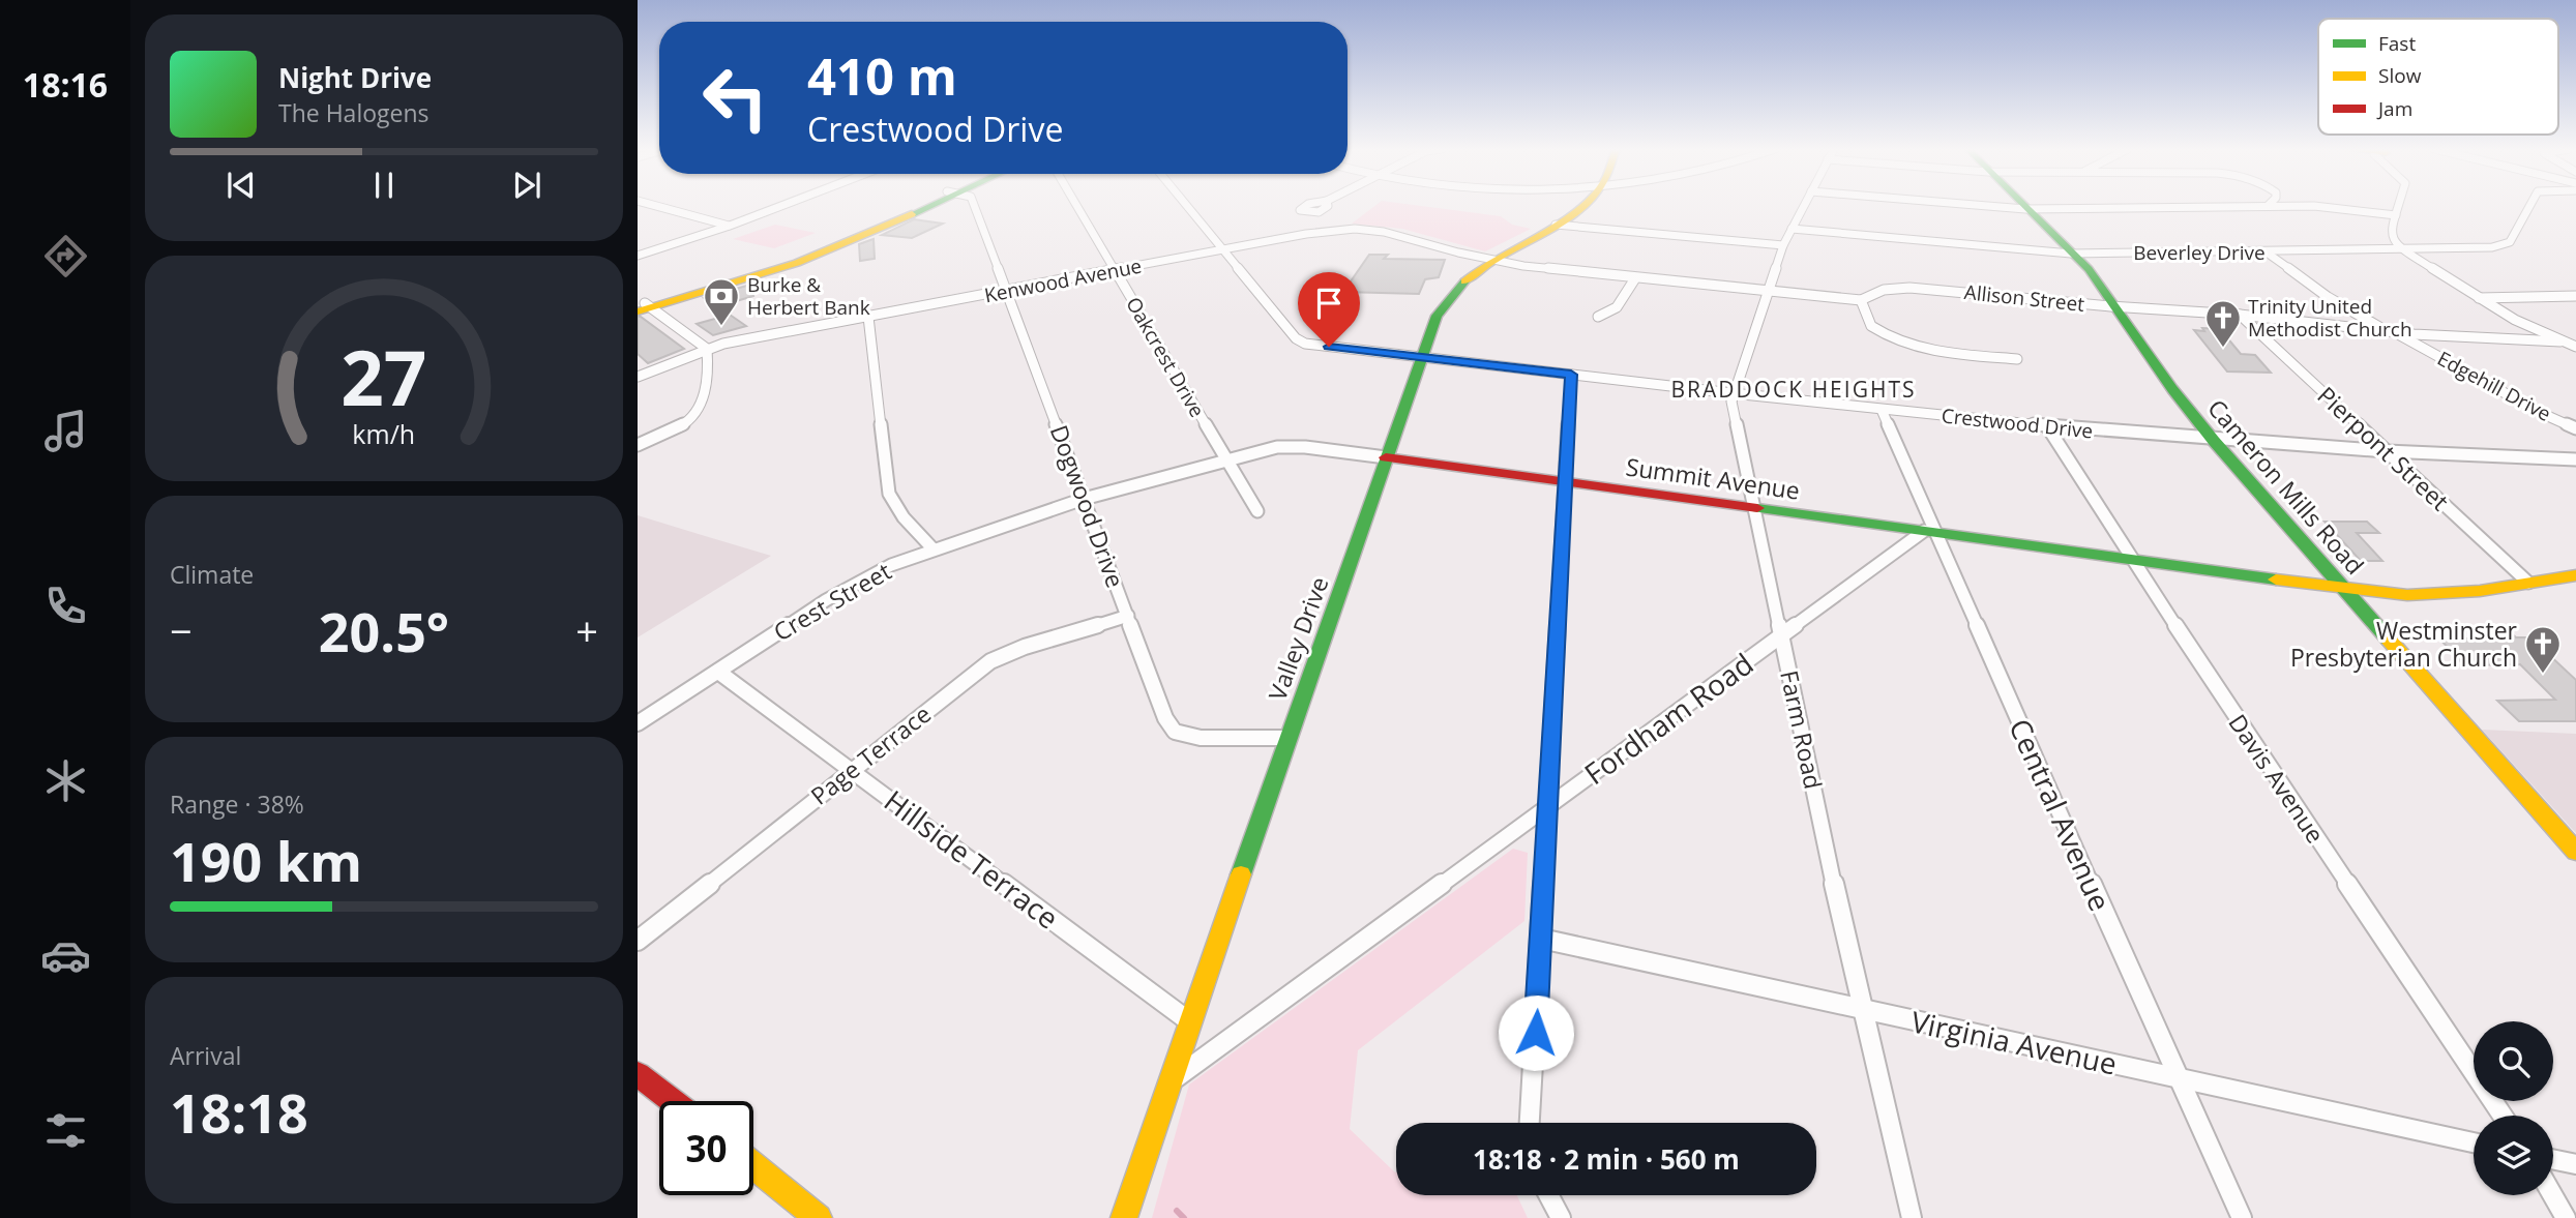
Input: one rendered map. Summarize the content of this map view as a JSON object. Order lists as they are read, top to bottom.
{
  "streets": {
    "street": [
      "Beverley Drive",
      "Kenwood Avenue",
      "Allison Street",
      "Oakcrest Drive",
      "Edgehill Drive",
      "Crestwood Drive",
      "Pierpont Street",
      "Summit Avenue",
      "Cameron Mills Road",
      "Dogwood Drive",
      "Crest Street",
      "Valley Drive",
      "Fordham Road",
      "Farm Road",
      "Page Terrace",
      "Davis Avenue",
      "Central Avenue",
      "Hillside Terrace",
      "Virginia Avenue"
    ]
  },
  "crossings": [
    ["Beverley Drive", "Edgehill Drive"],
    ["Beverley Drive", "Cameron Mills Road"],
    ["Beverley Drive", "Farm Road"],
    ["Kenwood Avenue", "Allison Street"],
    ["Kenwood Avenue", "Oakcrest Drive"],
    ["Kenwood Avenue", "Crestwood Drive"],
    ["Kenwood Avenue", "Dogwood Drive"],
    ["Kenwood Avenue", "Valley Drive"],
    ["Allison Street", "Edgehill Drive"],
    ["Allison Street", "Pierpont Street"],
    ["Allison Street", "Cameron Mills Road"],
    ["Allison Street", "Valley Drive"],
    ["Allison Street", "Farm Road"],
    ["Oakcrest Drive", "Summit Avenue"],
    ["Crestwood Drive", "Pierpont Street"],
    ["Crestwood Drive", "Cameron Mills Road"],
    ["Crestwood Drive", "Valley Drive"],
    ["Crestwood Drive", "Farm Road"],
    ["Crestwood Drive", "Davis Avenue"],
    ["Crestwood Drive", "Central Avenue"],
    ["Pierpont Street", "Summit Avenue"],
    ["Summit Avenue", "Cameron Mills Road"],
    ["Summit Avenue", "Dogwood Drive"],
    ["Summit Avenue", "Crest Street"],
    ["Summit Avenue", "Valley Drive"],
    ["Summit Avenue", "Fordham Road"],
    ["Summit Avenue", "Farm Road"],
    ["Summit Avenue", "Davis Avenue"],
    ["Summit Avenue", "Central Avenue"],
    ["Dogwood Drive", "Crest Street"],
    ["Dogwood Drive", "Valley Drive"],
    ["Dogwood Drive", "Page Terrace"],
    ["Crest Street", "Hillside Terrace"],
    ["Valley Drive", "Fordham Road"],
    ["Valley Drive", "Hillside Terrace"],
    ["Fordham Road", "Farm Road"],
    ["Fordham Road", "Central Avenue"],
    ["Farm Road", "Virginia Avenue"],
    ["Page Terrace", "Hillside Terrace"],
    ["Central Avenue", "Virginia Avenue"]
  ],
  "districts": ["BRADDOCK HEIGHTS"],
  "places": {
    "bank": ["Burke & Herbert Bank"],
    "church": ["Trinity United Methodist Church", "Westminster Presbyterian Church"]
  },
  "legend": ["Fast", "Slow", "Jam"],
  "page": {
    "tabs": "18:16",
    "turn": ["410 m", "Crestwood Drive"],
    "song": ["Night Drive", "The Halogens"],
    "tile": [
      "Climate",
      ["Range · 38%", "190 km"],
      ["Arrival", "18:18"]
    ],
    "heat": ["−", "20.5°", "+"],
    "limit": "30",
    "trip": "18:18 · 2 min · 560 m",
    "gauge": ["27", "km/h"]
  }
}
